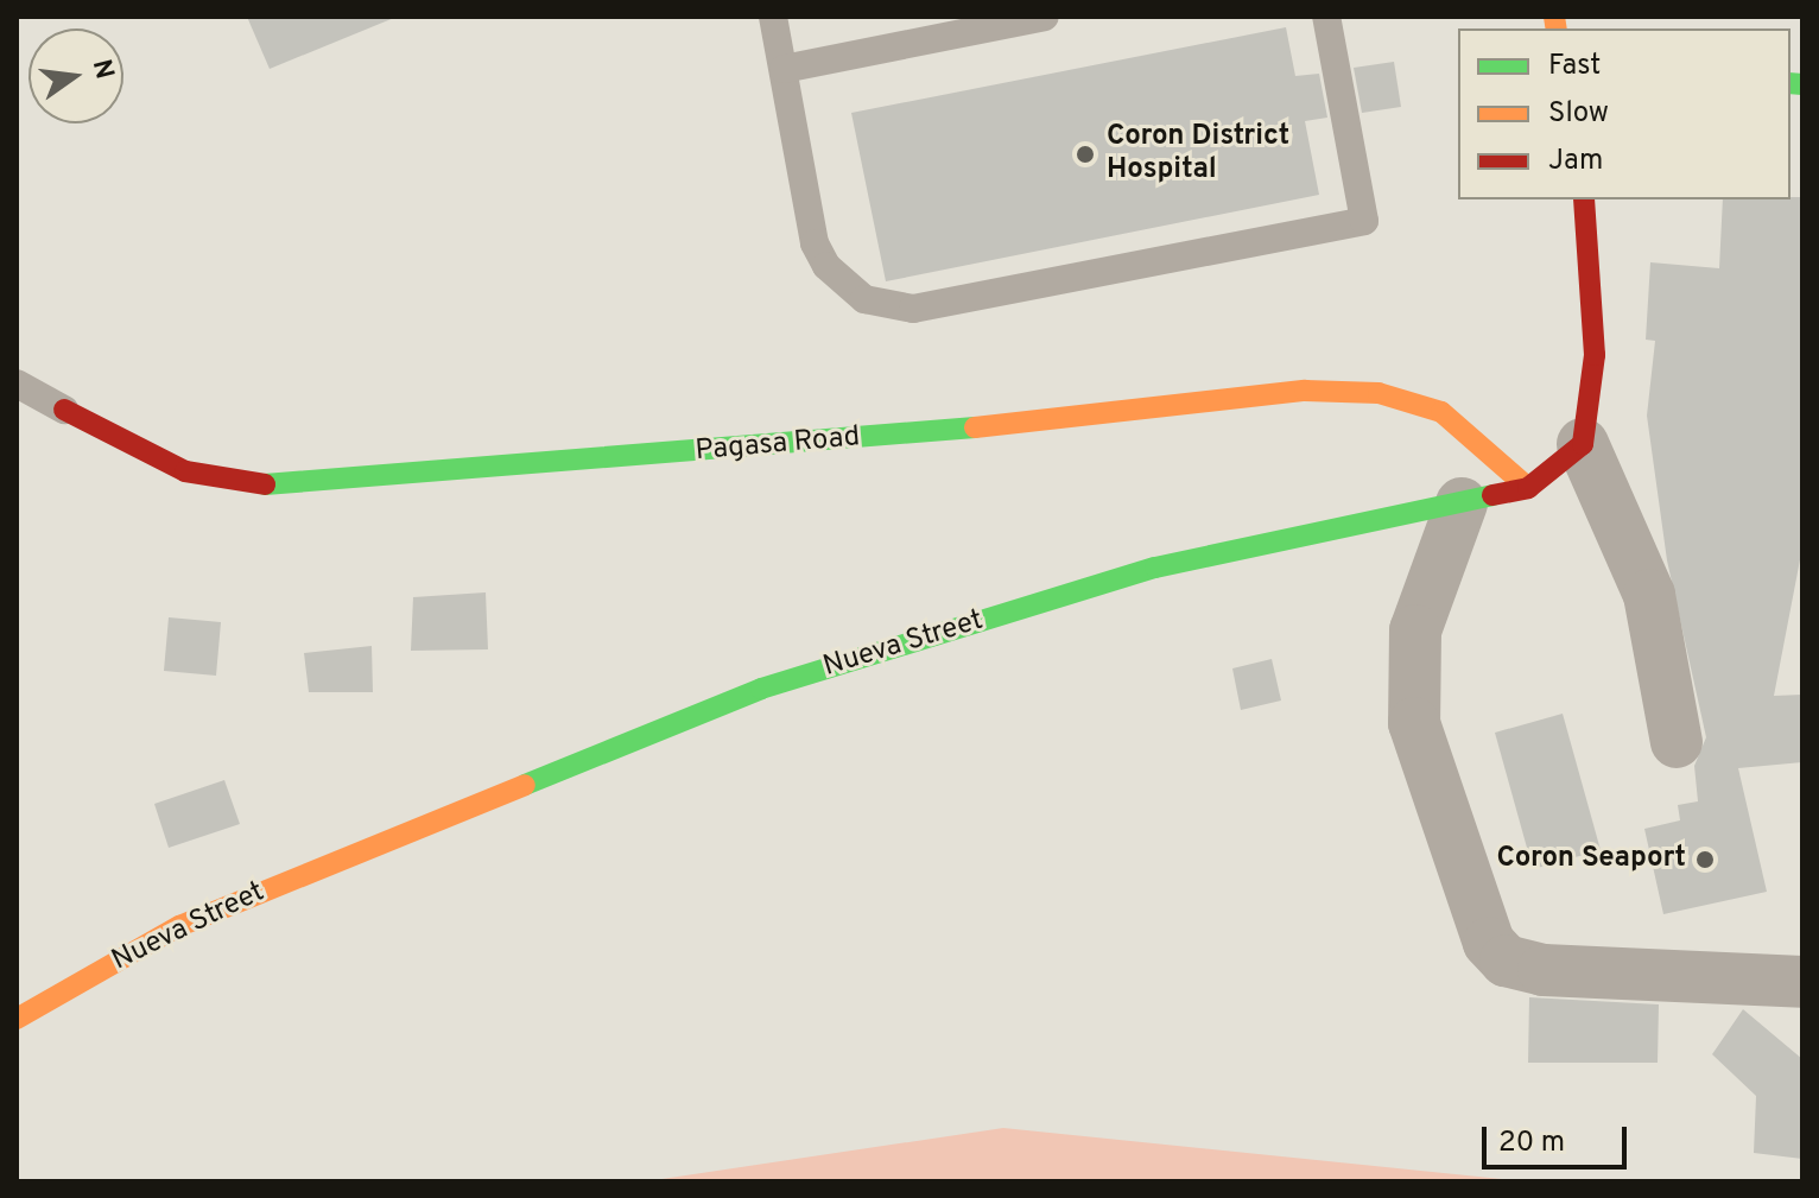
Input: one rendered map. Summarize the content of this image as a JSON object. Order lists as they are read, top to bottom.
{
  "streets": {
    "street": ["Pagasa Road", "Nueva Street"]
  },
  "crossings": [
    ["Pagasa Road", "Nueva Street"]
  ],
  "places": ["Coron District Hospital", "Coron Seaport"],
  "legend": ["Fast", "Slow", "Jam"],
  "scale_bar": "20 m",
  "north": "right"
}
